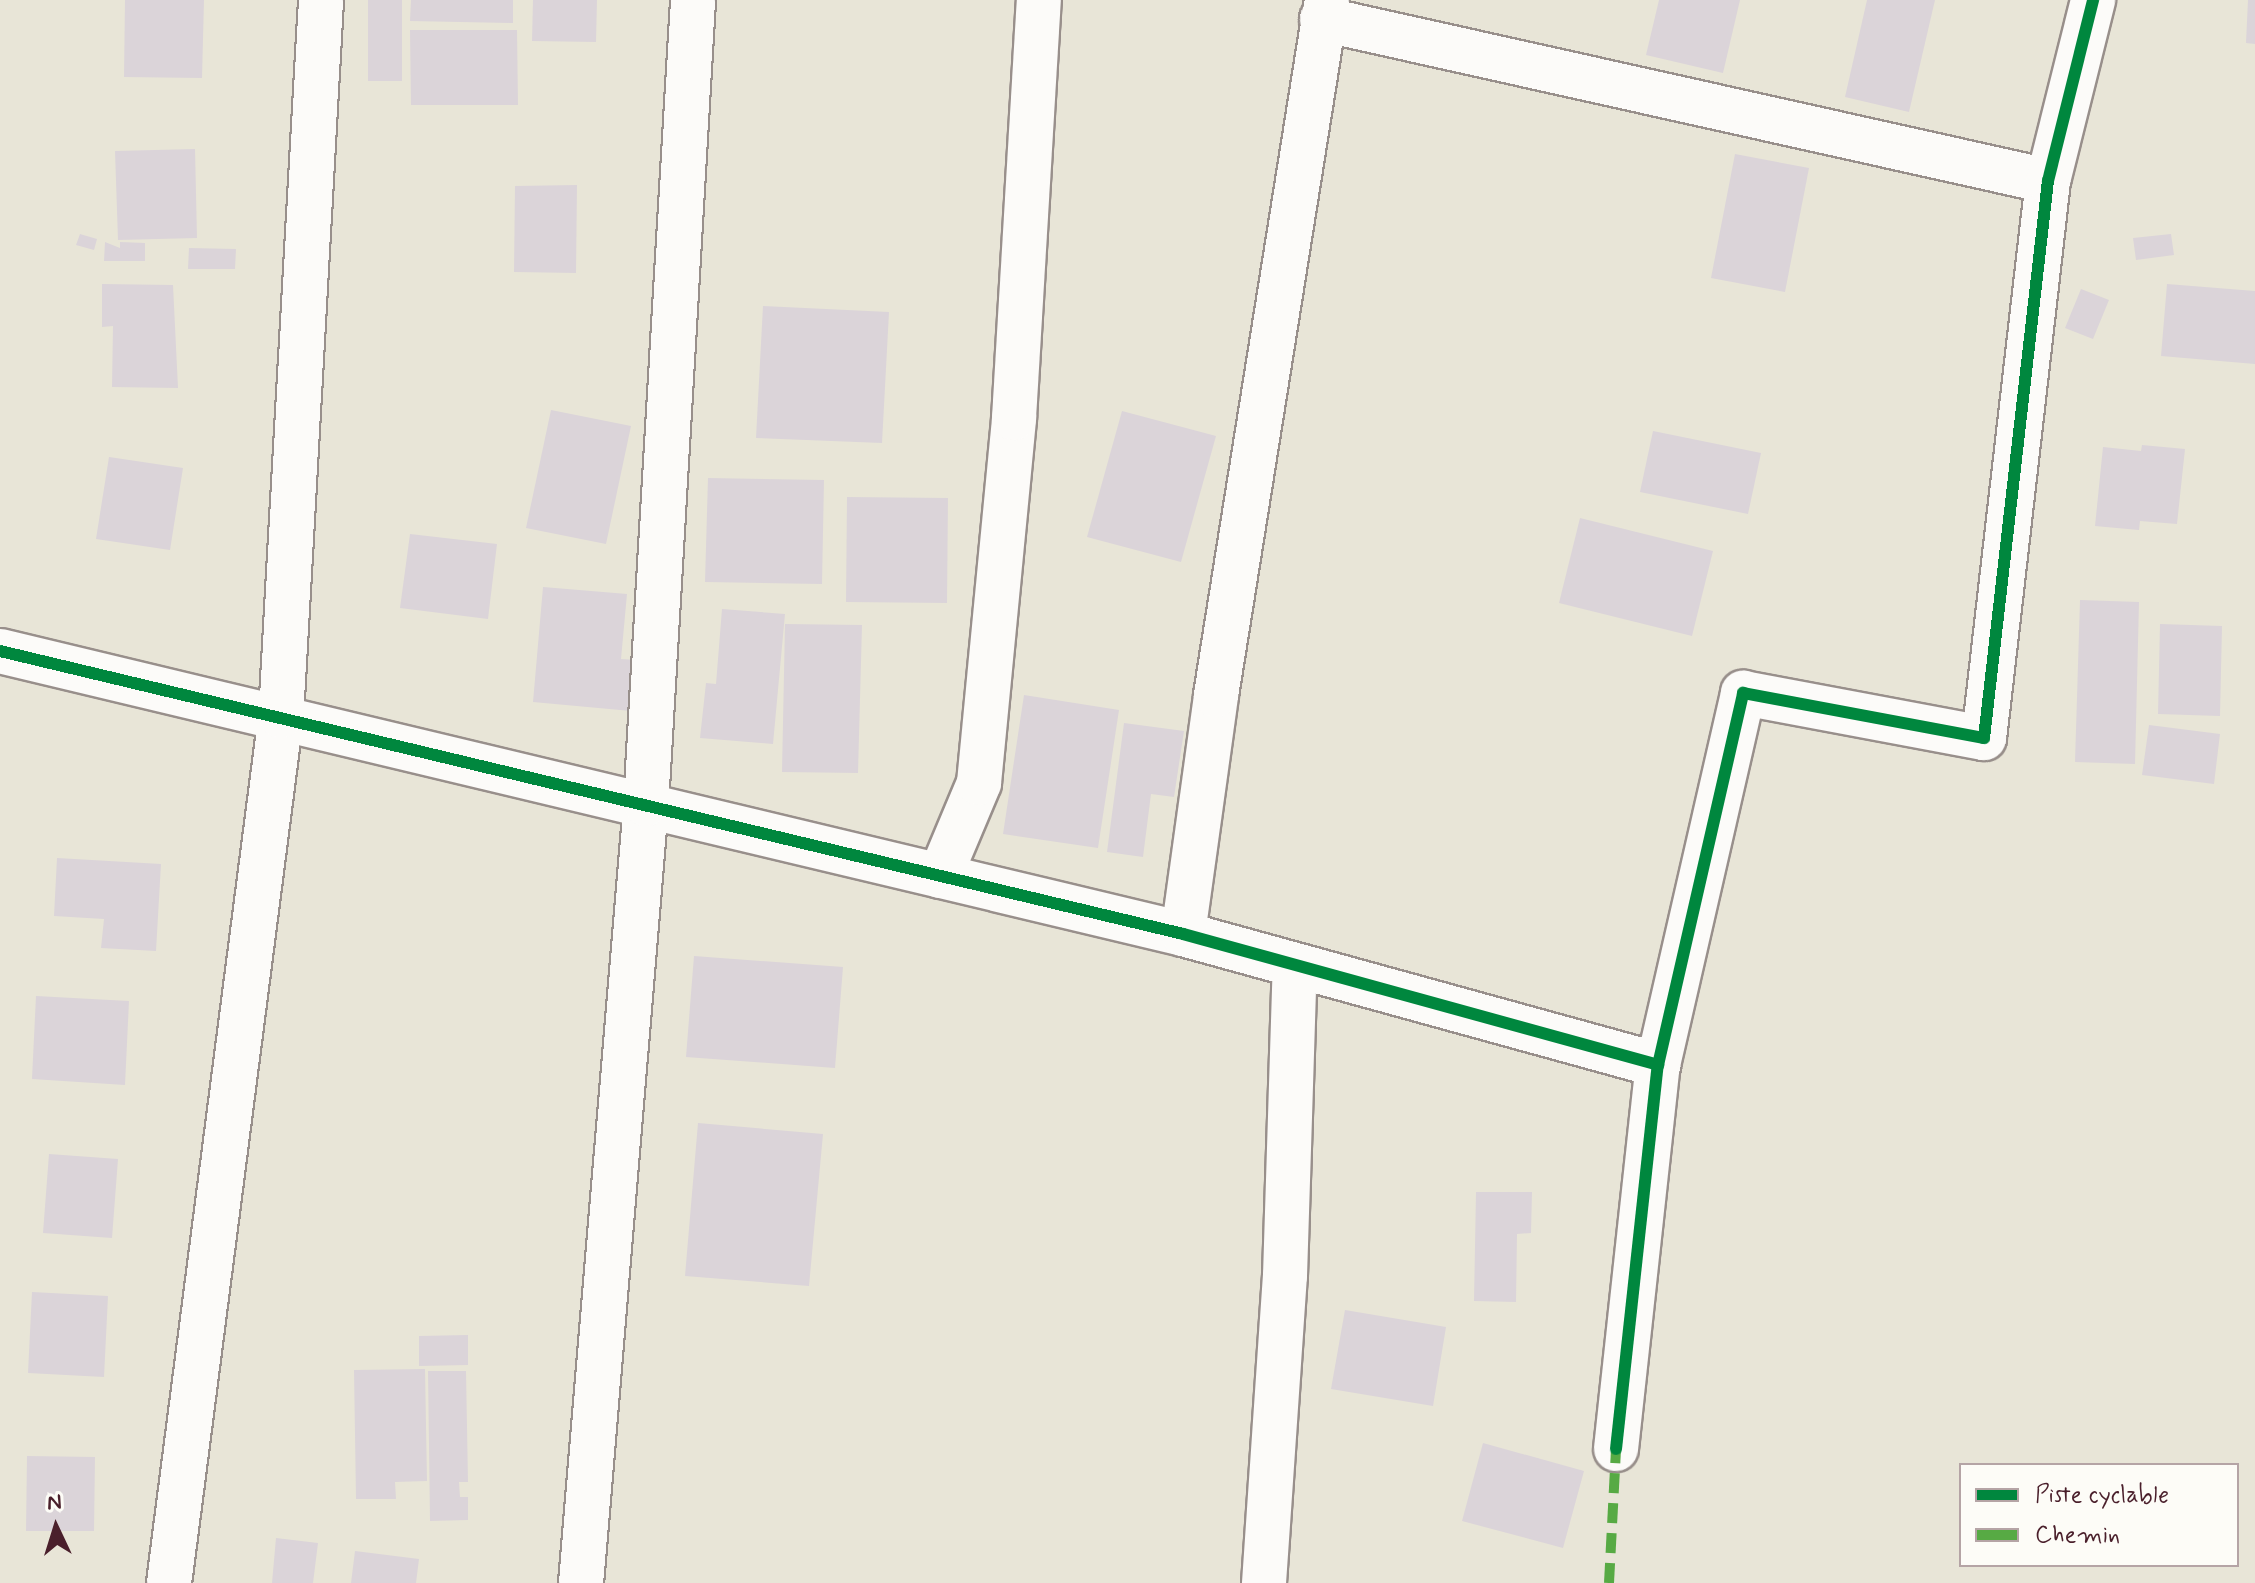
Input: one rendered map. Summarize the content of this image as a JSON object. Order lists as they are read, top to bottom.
{
  "legend": ["Piste cyclable", "Chemin"],
  "north": "top"
}
